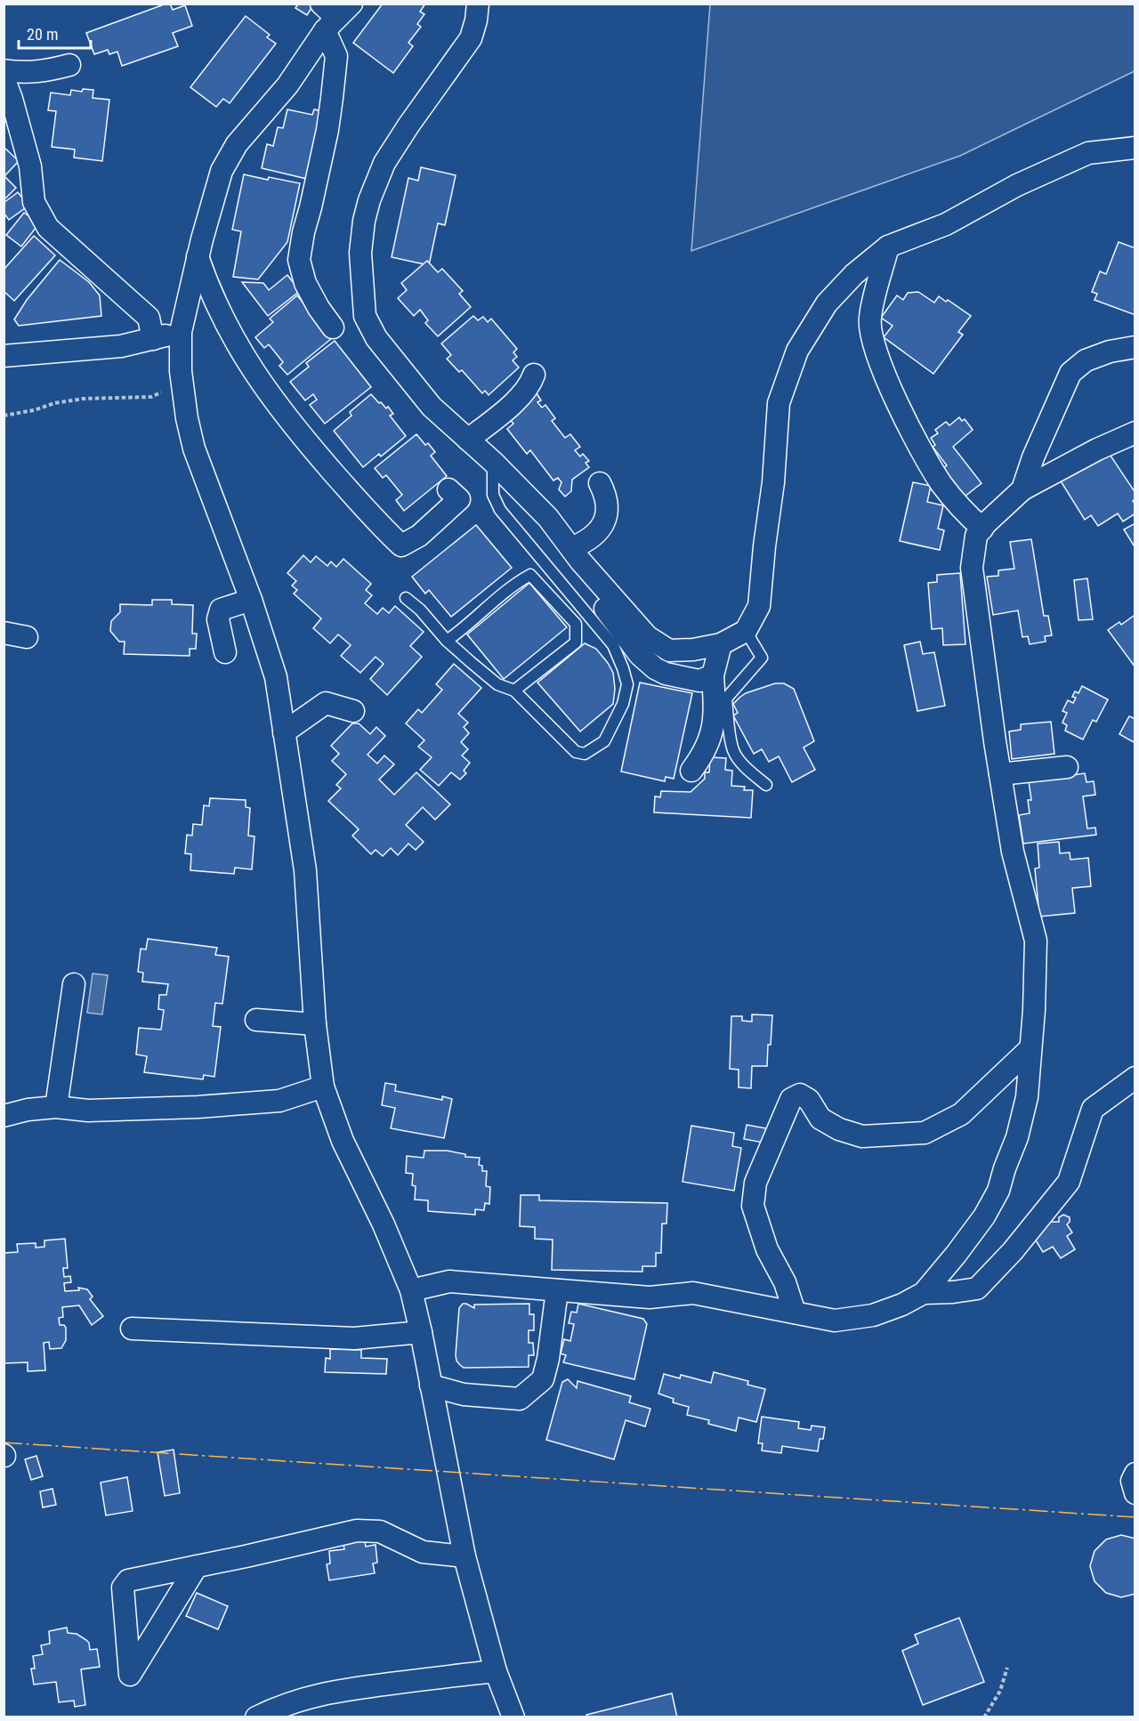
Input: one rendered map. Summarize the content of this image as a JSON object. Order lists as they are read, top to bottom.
{
  "scale_bar": "20 m"
}
